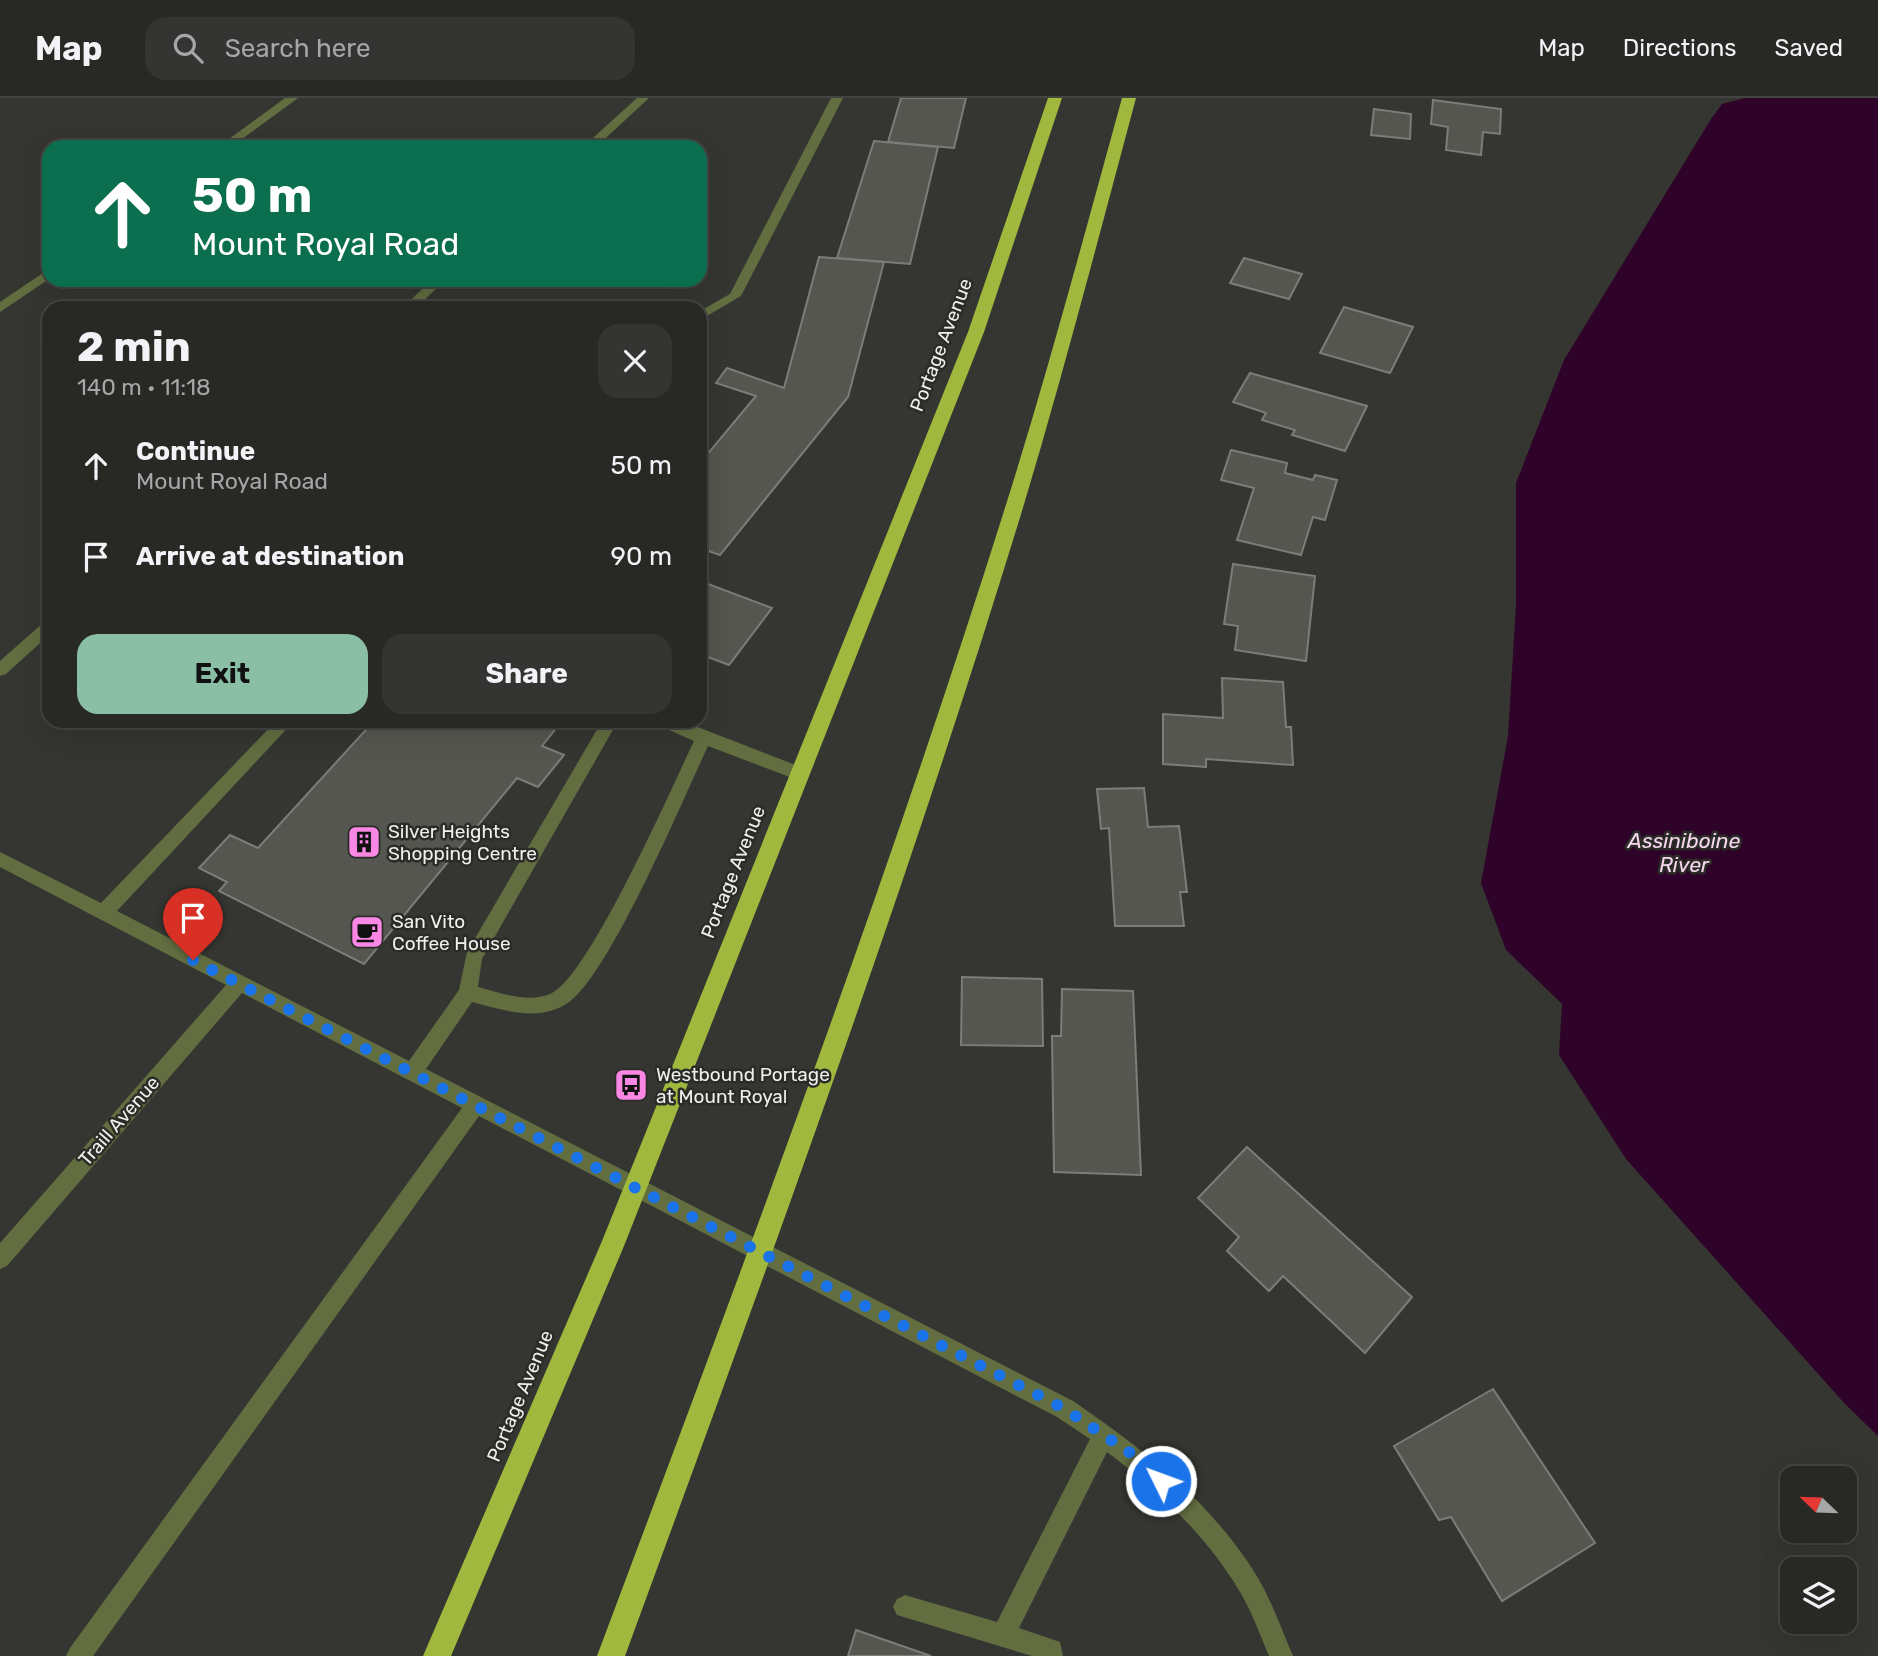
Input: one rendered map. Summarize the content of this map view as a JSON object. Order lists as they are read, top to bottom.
{
  "streets": {
    "highway": ["Portage Avenue"],
    "street": ["Traill Avenue"]
  },
  "water": ["Assiniboine River"],
  "places": {
    "building": ["Silver Heights Shopping Centre"],
    "cafe": ["San Vito Coffee House"],
    "bus stop": ["Westbound Portage at Mount Royal"]
  },
  "north": "top left",
  "page": {
    "header": "Map",
    "search": "Search here",
    "nav": ["Map", "Directions", "Saved"],
    "turn": ["50 m", "Mount Royal Road"],
    "heading": ["2 min", "140 m · 11:18"],
    "list": [
      {
        "name": "Continue",
        "note": "Mount Royal Road",
        "value": "50 m"
      },
      {
        "name": "Arrive at destination",
        "value": "90 m"
      }
    ],
    "buttons": ["Exit", "Share"]
  }
}
